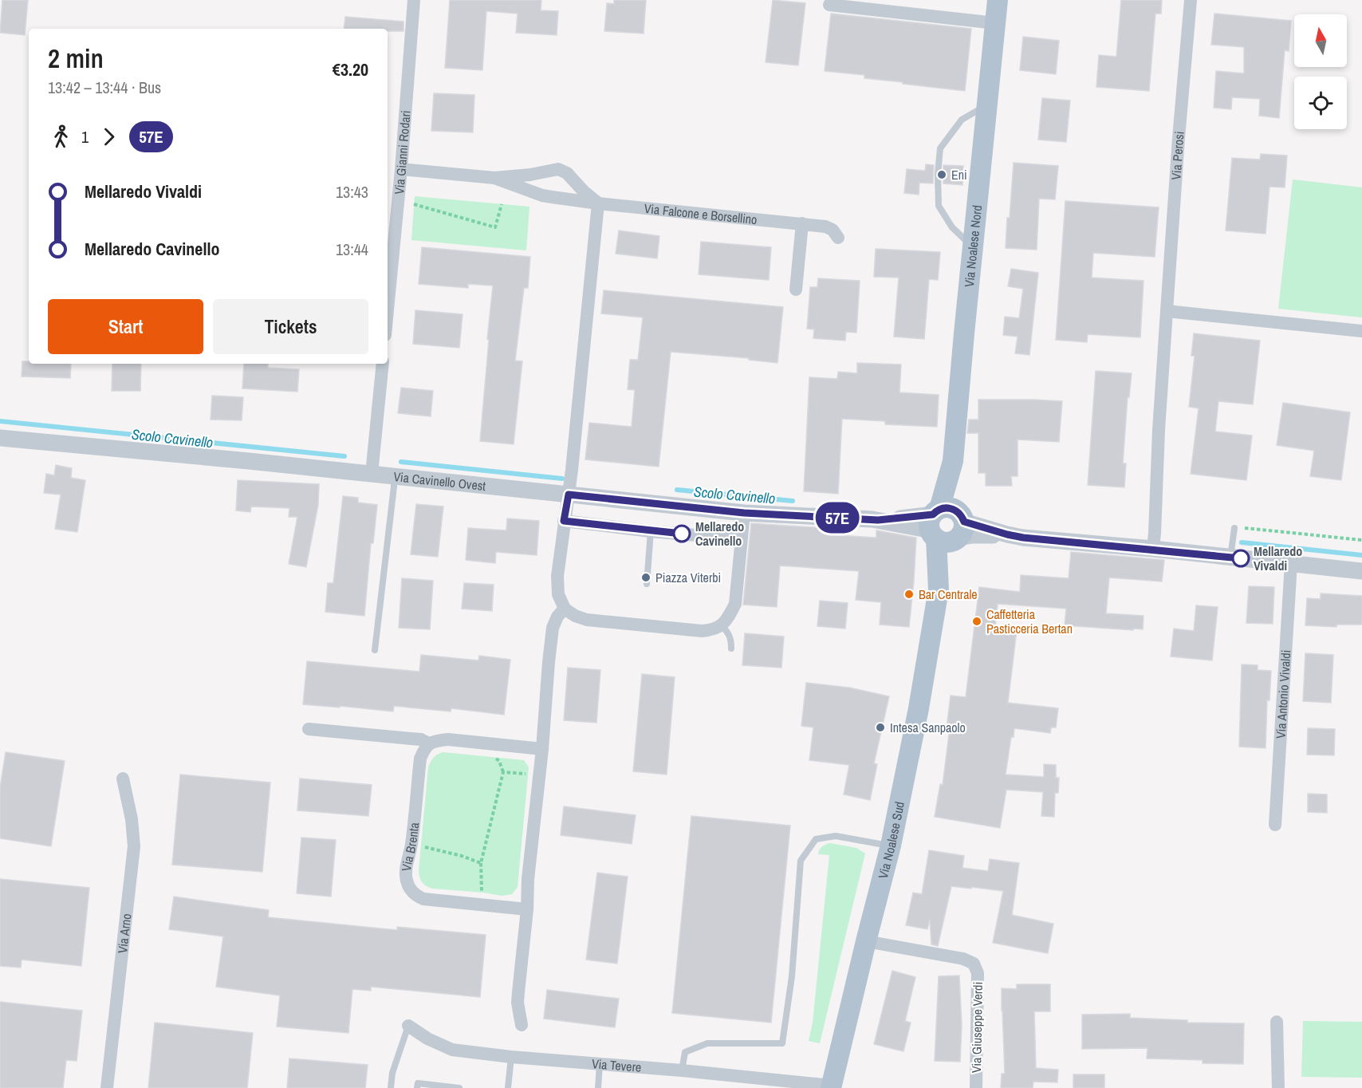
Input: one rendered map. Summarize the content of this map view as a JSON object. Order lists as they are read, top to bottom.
{
  "streets": {
    "main road": ["Via Noalese Nord", "Via Noalese Sud"],
    "street": [
      "Via Gianni Rodari",
      "Via Perosi",
      "Via Falcone e Borsellino",
      "Via Cavinello Ovest",
      "Via Antonio Vivaldi",
      "Via Brenta",
      "Via Arno",
      "Via Giuseppe Verdi",
      "Via Tevere"
    ]
  },
  "crossings": [
    ["Via Gianni Rodari", "Via Falcone e Borsellino"],
    ["Via Noalese Nord", "Via Cavinello Ovest"],
    ["Via Noalese Nord", "Via Noalese Sud"],
    ["Via Cavinello Ovest", "Via Noalese Sud"],
    ["Via Noalese Sud", "Via Giuseppe Verdi"],
    ["Via Noalese Sud", "Via Tevere"]
  ],
  "water": ["Scolo Cavinello"],
  "places": [
    "Eni",
    "Mellaredo Cavinello",
    "Mellaredo Vivaldi",
    "Piazza Viterbi",
    "Bar Centrale",
    "Caffetteria Pasticceria Bertan",
    "Intesa Sanpaolo"
  ],
  "lines": ["bus line 57E"],
  "north": "top",
  "page": {
    "on_map": "57E",
    "heading": ["2 min", "13:42 – 13:44 · Bus", "€3.20"],
    "legs": ["1", "57E"],
    "list": [
      {
        "name": "Mellaredo Vivaldi",
        "value": "13:43"
      },
      {
        "name": "Mellaredo Cavinello",
        "value": "13:44"
      }
    ],
    "buttons": ["Start", "Tickets"]
  }
}
